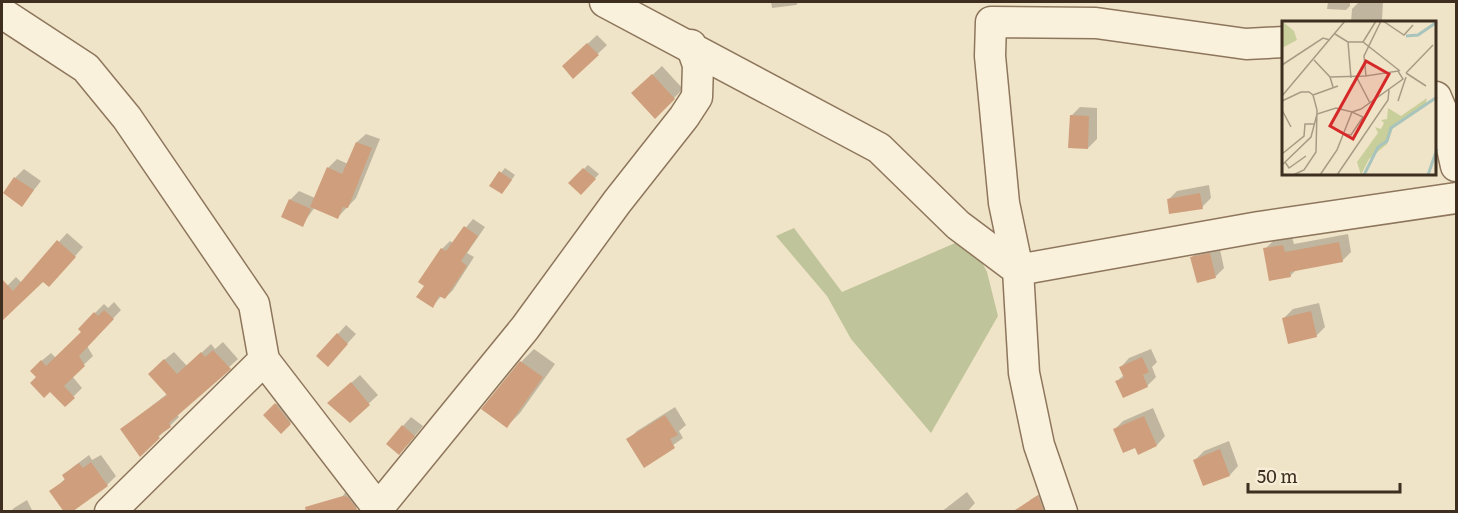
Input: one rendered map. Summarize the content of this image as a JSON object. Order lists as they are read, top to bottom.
{
  "scale_bar": "50 m"
}
